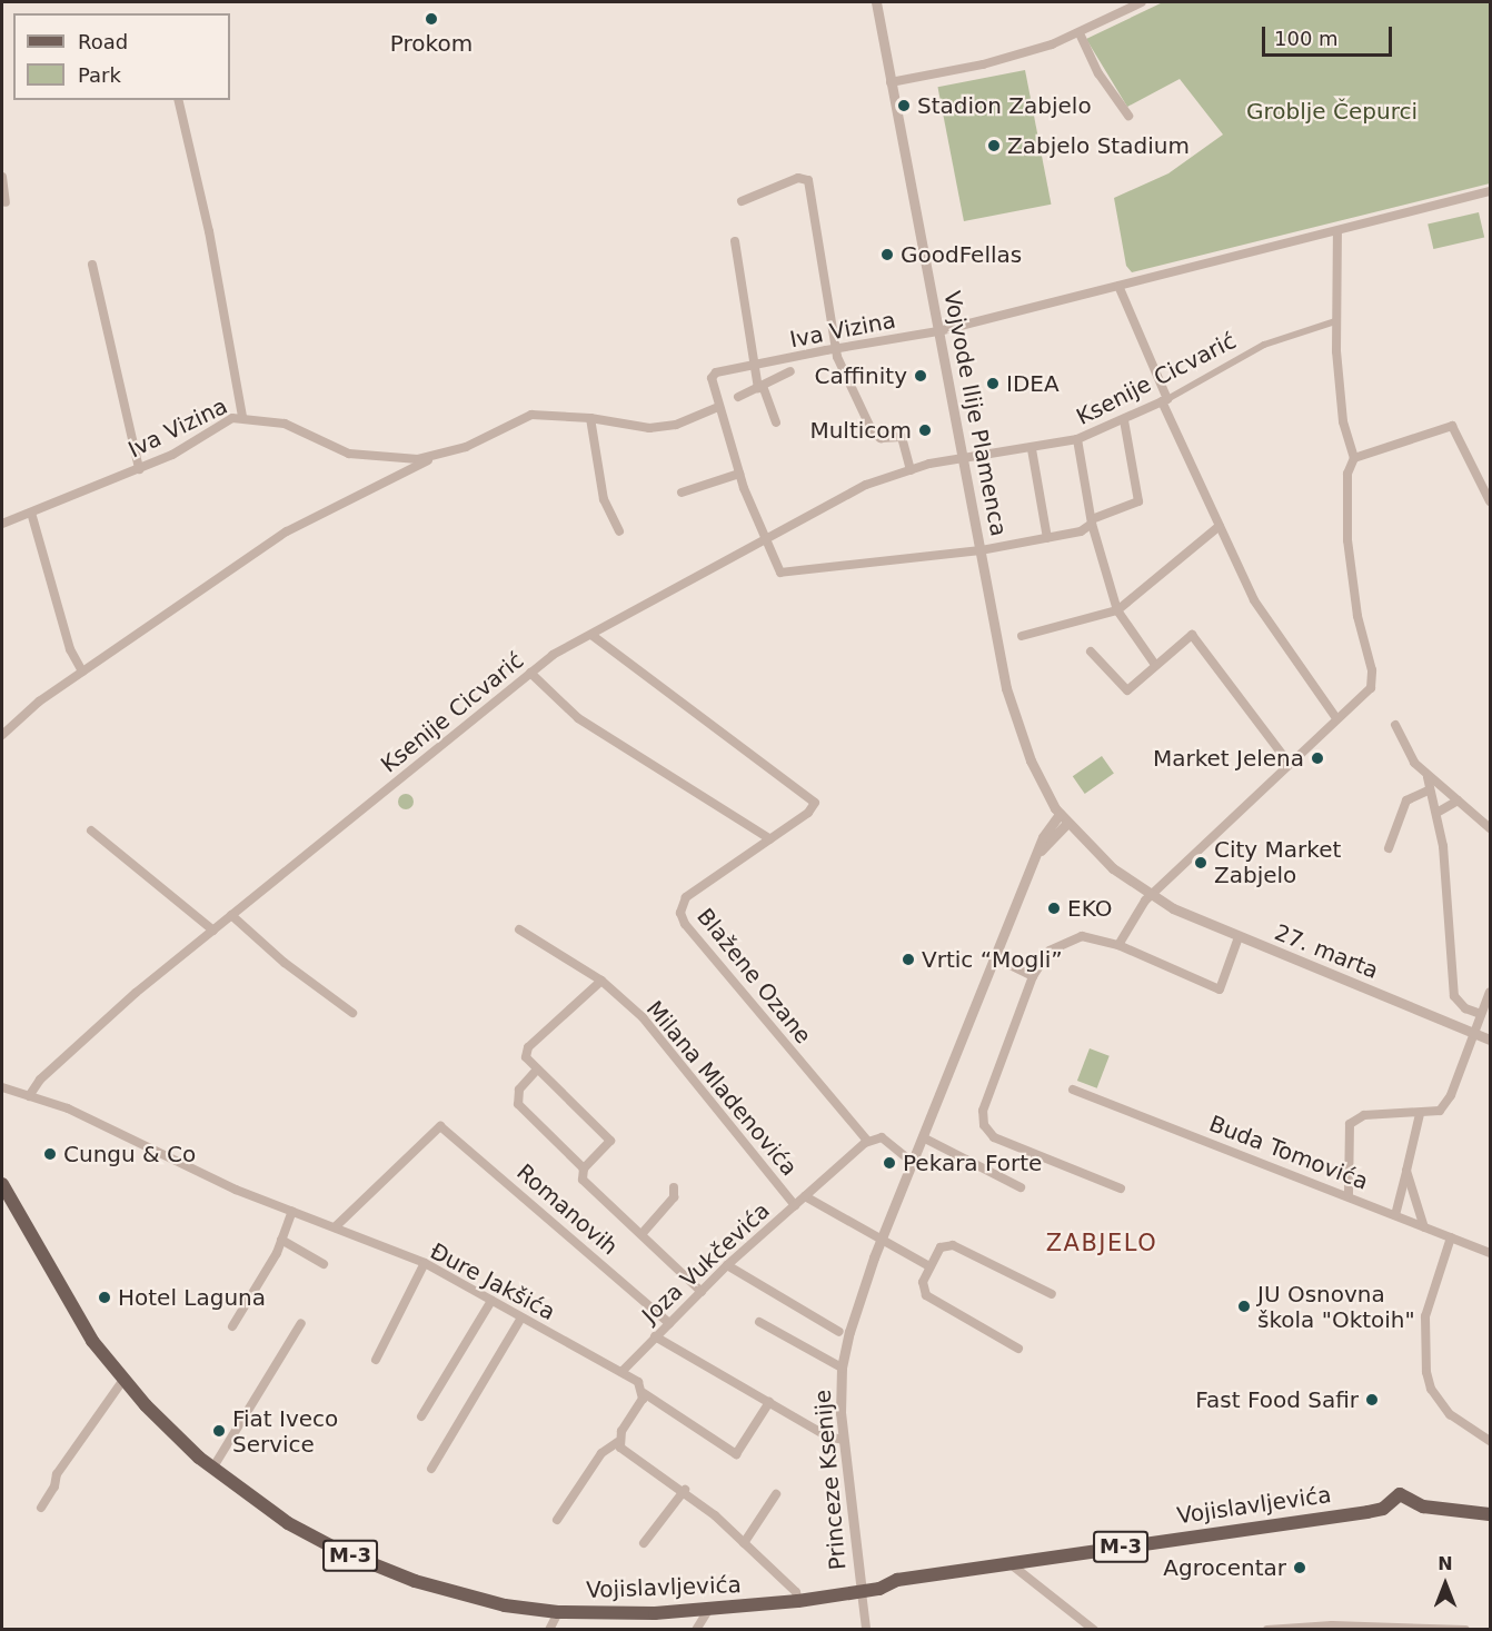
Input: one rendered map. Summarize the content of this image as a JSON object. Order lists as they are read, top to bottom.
{
  "streets": {
    "main road": ["Vojislavljevića", "M-3"],
    "street": [
      "Iva Vizina",
      "Ksenije Cicvarić",
      "Vojvode Ilije Plamenca",
      "27. marta",
      "Blažene Ozane",
      "Milana Mladenovića",
      "Buda Tomovića",
      "Romanovih",
      "Joza Vukčevića",
      "Đure Jakšića",
      "Princeze Ksenije"
    ]
  },
  "crossings": [
    ["Iva Vizina", "Ksenije Cicvarić"],
    ["Iva Vizina", "Vojvode Ilije Plamenca"],
    ["Ksenije Cicvarić", "Vojvode Ilije Plamenca"],
    ["Ksenije Cicvarić", "Blažene Ozane"],
    ["Ksenije Cicvarić", "Đure Jakšića"],
    ["Vojvode Ilije Plamenca", "27. marta"],
    ["Vojvode Ilije Plamenca", "Princeze Ksenije"],
    ["27. marta", "Princeze Ksenije"],
    ["Blažene Ozane", "Joza Vukčevića"],
    ["Milana Mladenovića", "Joza Vukčevića"],
    ["Romanovih", "Joza Vukčevića"],
    ["Romanovih", "Đure Jakšića"],
    ["Joza Vukčevića", "Đure Jakšića"],
    ["Princeze Ksenije", "Vojislavljevića"]
  ],
  "districts": ["ZABJELO"],
  "parks": ["Groblje Čepurci"],
  "places": [
    "Prokom",
    "Stadion Zabjelo",
    "Zabjelo Stadium",
    "GoodFellas",
    "Caffinity",
    "IDEA",
    "Multicom",
    "Market Jelena",
    "City Market Zabjelo",
    "EKO",
    "Vrtic “Mogli”",
    "Cungu & Co",
    "Pekara Forte",
    "Hotel Laguna",
    "JU Osnovna škola \"Oktoih\"",
    "Fast Food Safir",
    "Fiat Iveco Service",
    "Agrocentar"
  ],
  "legend": ["Road", "Park"],
  "scale_bar": "100 m",
  "north": "top"
}
